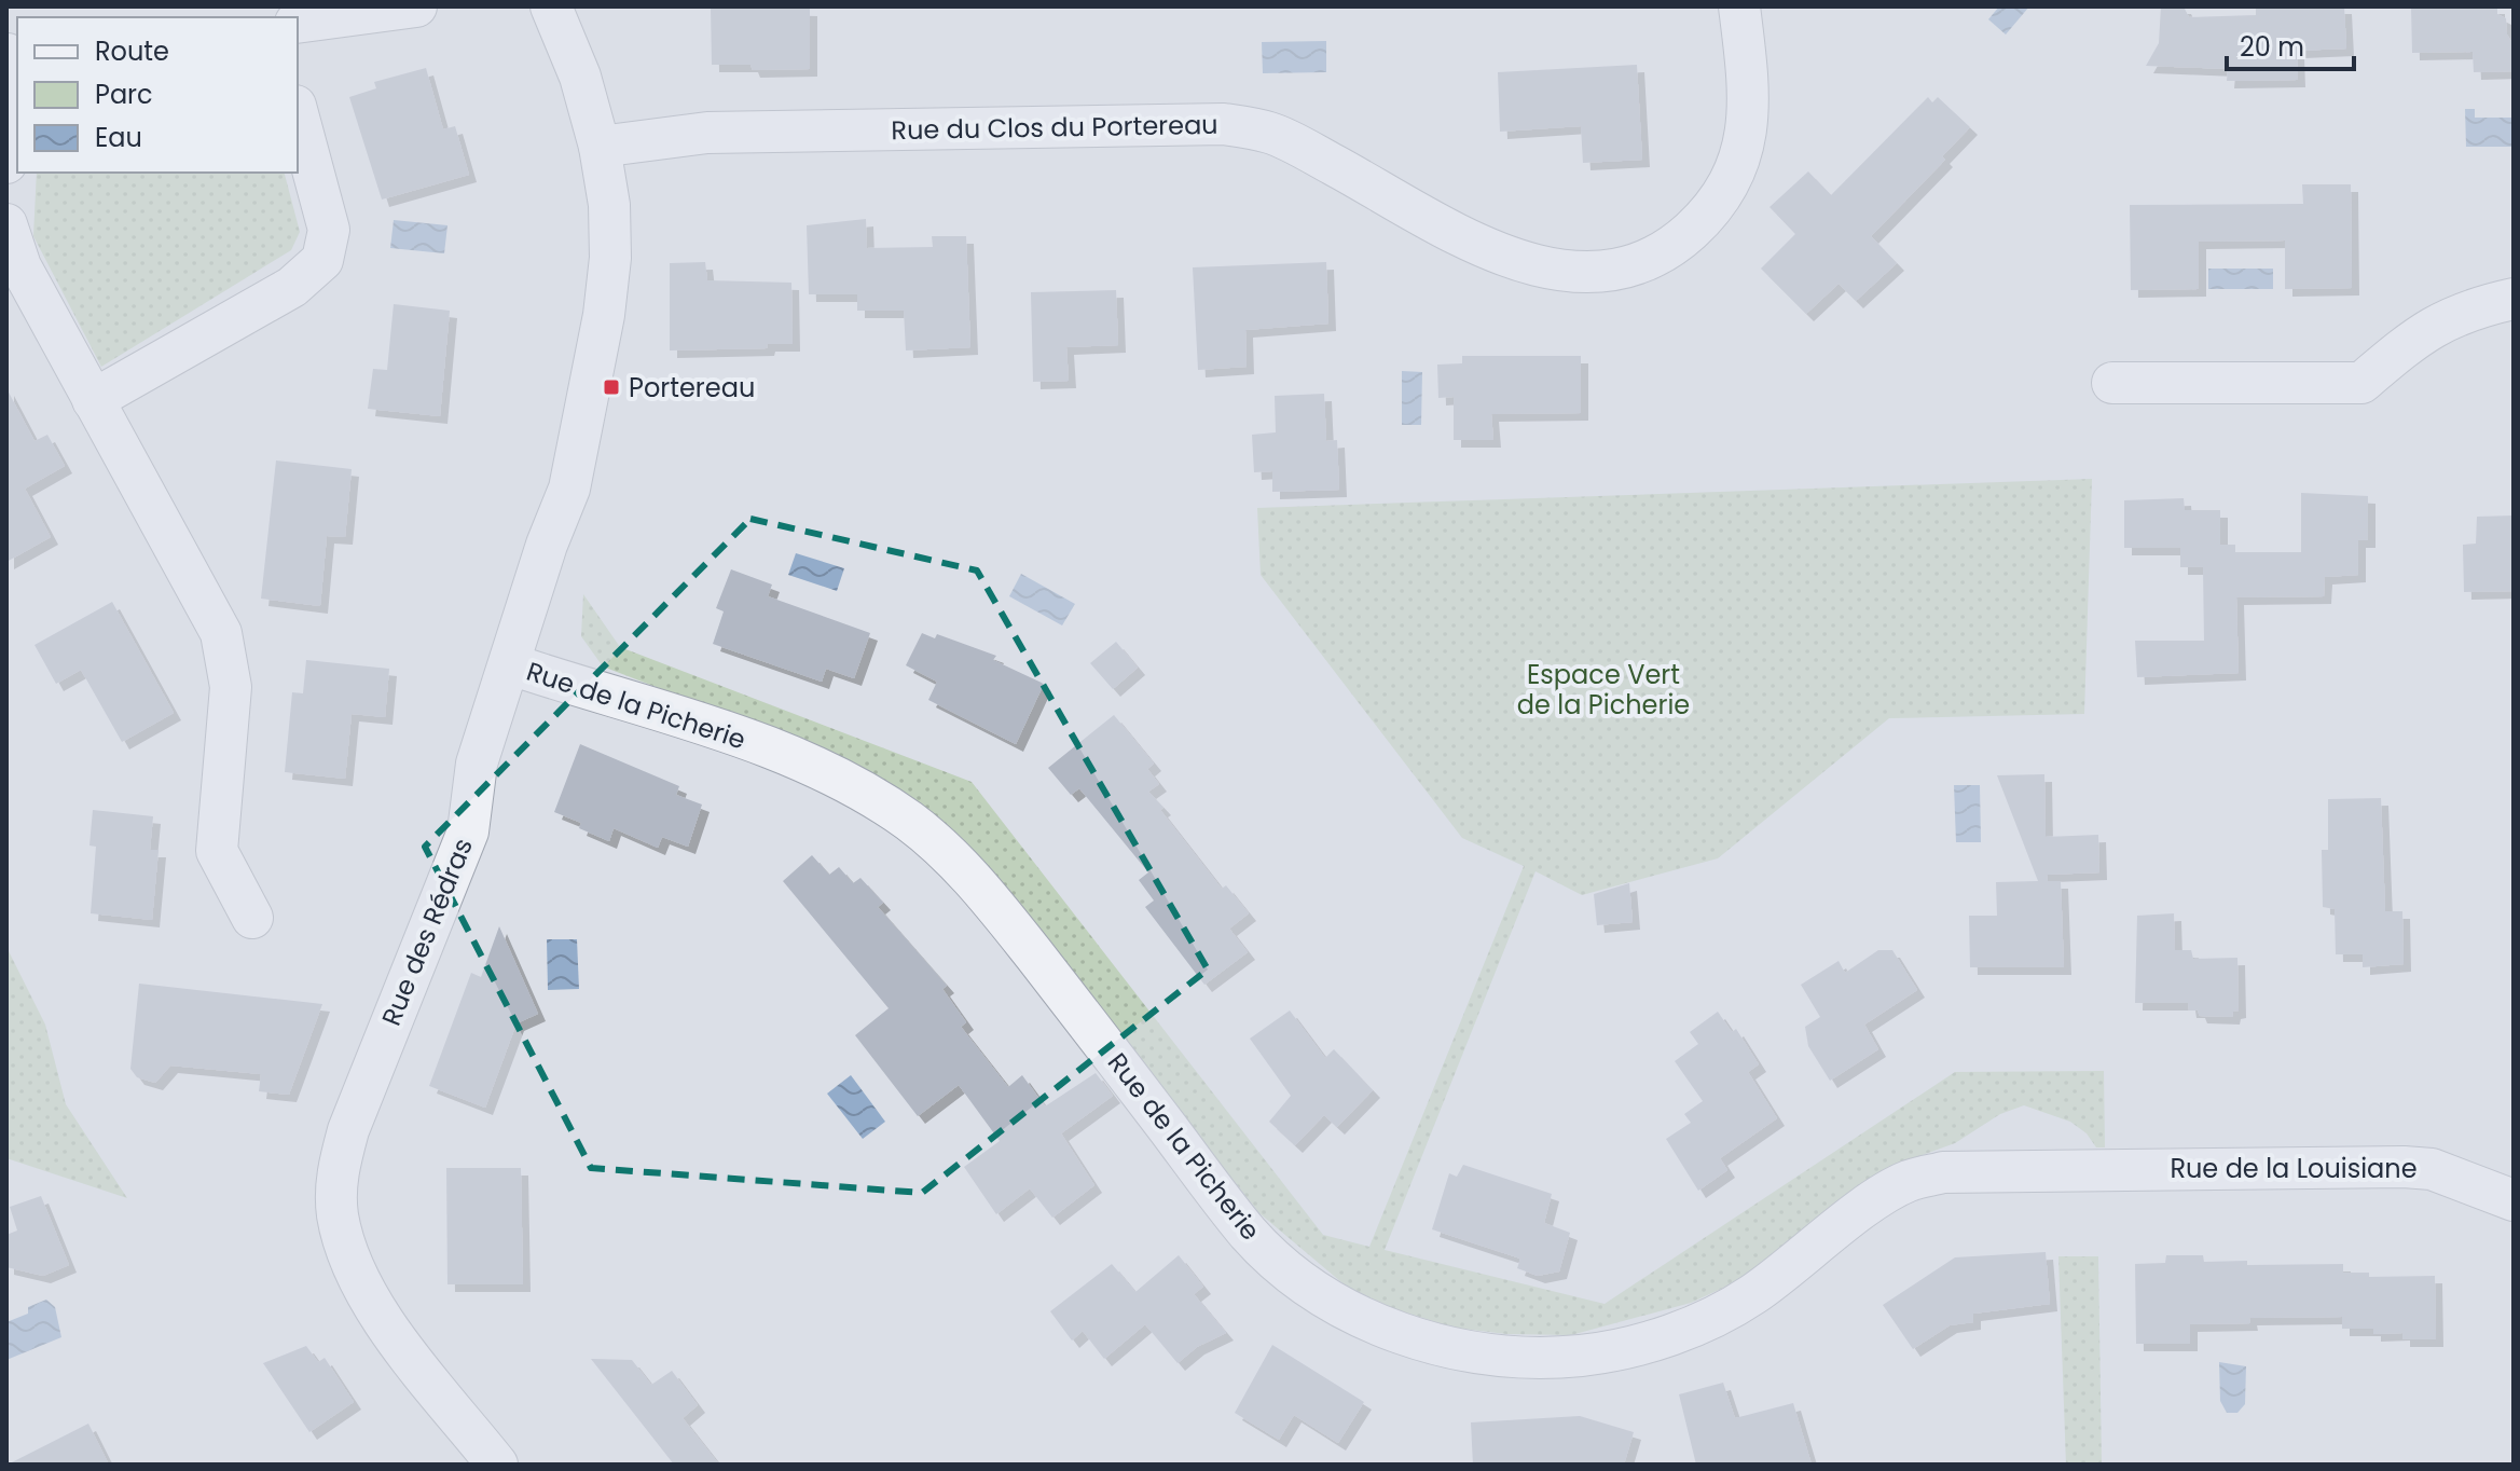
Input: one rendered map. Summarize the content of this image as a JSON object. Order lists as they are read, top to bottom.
{
  "streets": {
    "street": [
      "Rue du Clos du Portereau",
      "Rue de la Picherie",
      "Rue des Rédras",
      "Rue de la Louisiane"
    ]
  },
  "crossings": [
    ["Rue du Clos du Portereau", "Rue des Rédras"],
    ["Rue de la Picherie", "Rue des Rédras"],
    ["Rue de la Picherie", "Rue de la Louisiane"]
  ],
  "parks": ["Espace Vert de la Picherie"],
  "places": {
    "transit": ["Portereau"]
  },
  "legend": ["Route", "Parc", "Eau"],
  "scale_bar": "20 m"
}
